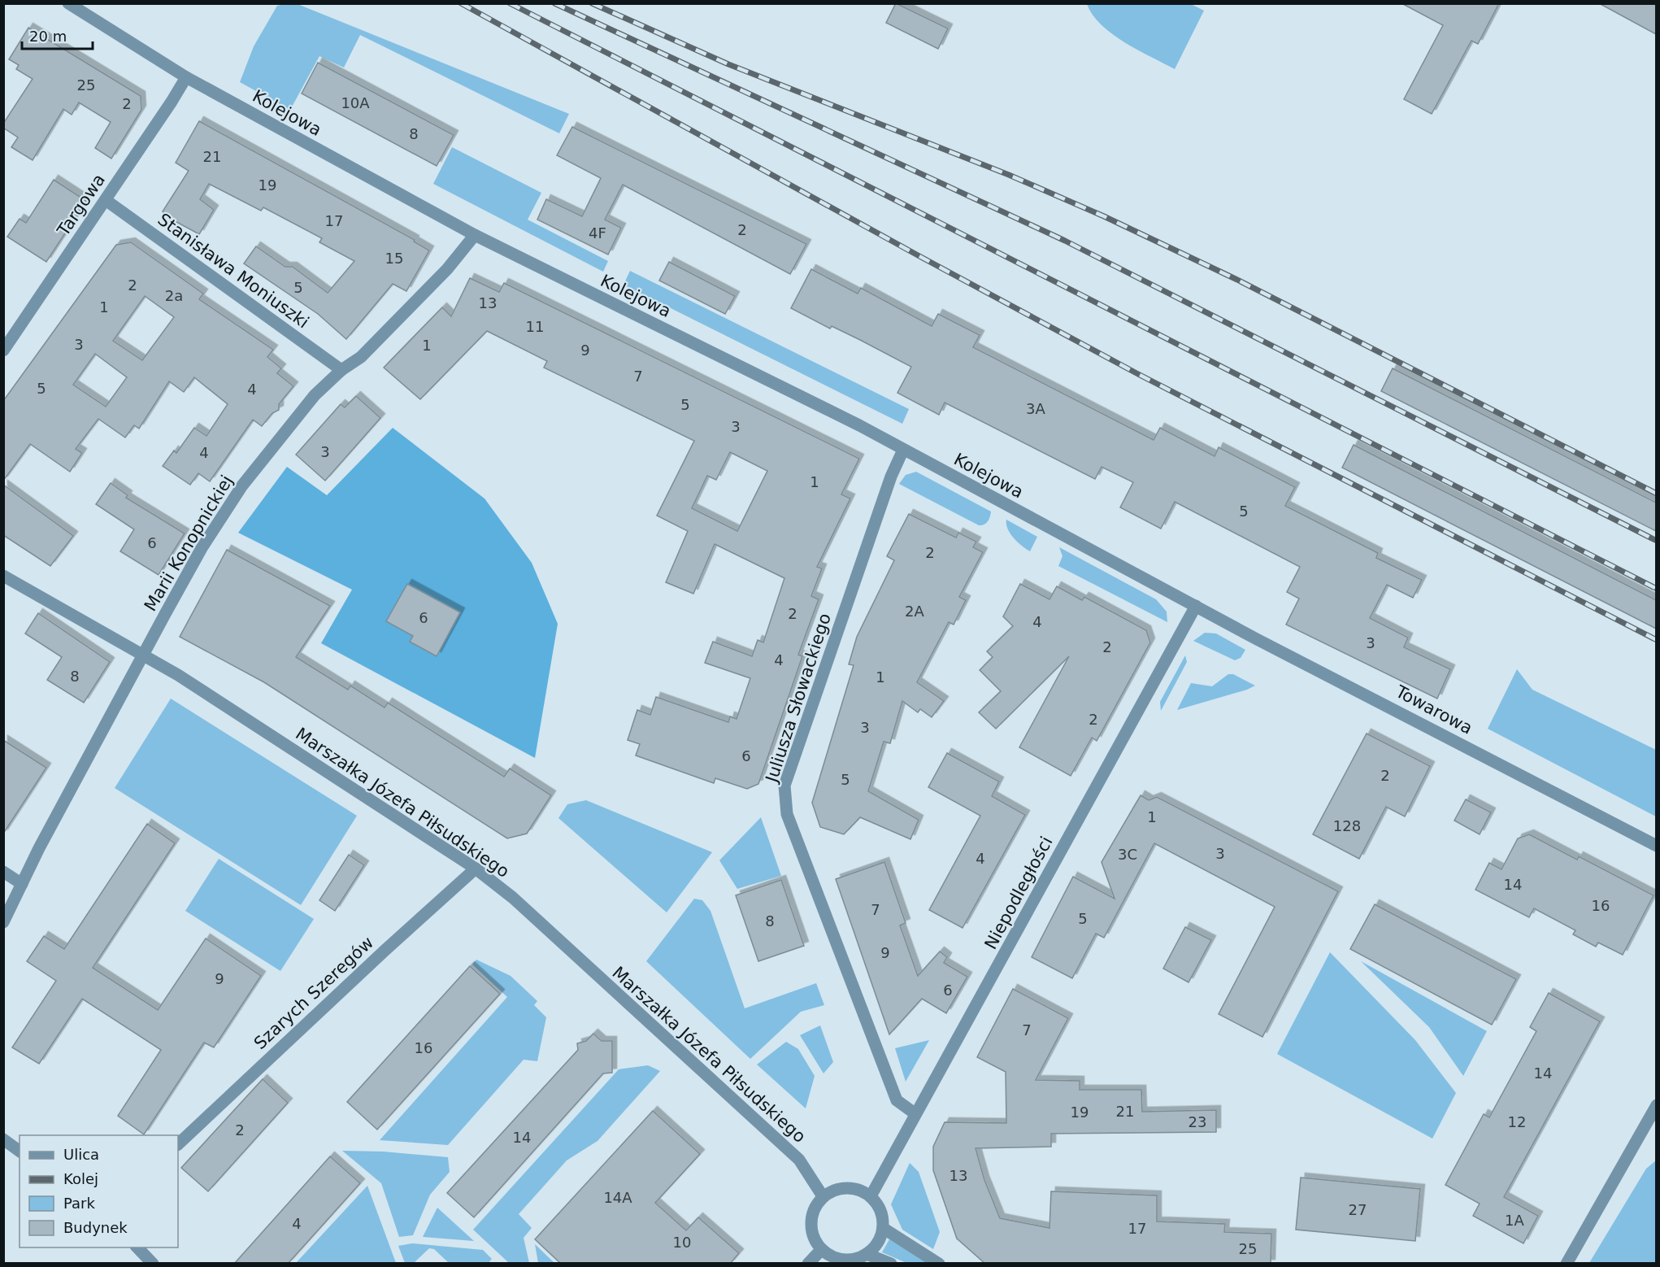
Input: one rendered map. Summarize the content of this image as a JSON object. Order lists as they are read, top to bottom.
{
  "streets": {
    "street": [
      "Kolejowa",
      "Targowa",
      "Stanisława Moniuszki",
      "Marii Konopnickiej",
      "Juliusza Słowackiego",
      "Towarowa",
      "Marszałka Józefa Piłsudskiego",
      "Niepodległości",
      "Szarych Szeregów"
    ]
  },
  "crossings": [
    ["Kolejowa", "Targowa"],
    ["Kolejowa", "Marii Konopnickiej"],
    ["Kolejowa", "Juliusza Słowackiego"],
    ["Kolejowa", "Towarowa"],
    ["Kolejowa", "Niepodległości"],
    ["Targowa", "Stanisława Moniuszki"],
    ["Stanisława Moniuszki", "Marii Konopnickiej"],
    ["Marii Konopnickiej", "Marszałka Józefa Piłsudskiego"],
    ["Juliusza Słowackiego", "Niepodległości"],
    ["Towarowa", "Niepodległości"],
    ["Marszałka Józefa Piłsudskiego", "Niepodległości"],
    ["Marszałka Józefa Piłsudskiego", "Szarych Szeregów"]
  ],
  "house_numbers": [
    "25",
    "10A",
    "2",
    "8",
    "21",
    "19",
    "17",
    "2",
    "4F",
    "15",
    "2",
    "5",
    "2a",
    "13",
    "1",
    "11",
    "3",
    "1",
    "9",
    "7",
    "5",
    "4",
    "5",
    "3A",
    "3",
    "3",
    "4",
    "1",
    "5",
    "6",
    "2",
    "2A",
    "2",
    "6",
    "4",
    "3",
    "2",
    "4",
    "8",
    "1",
    "2",
    "3",
    "6",
    "2",
    "5",
    "1",
    "128",
    "3",
    "3C",
    "4",
    "14",
    "16",
    "7",
    "5",
    "8",
    "9",
    "9",
    "6",
    "7",
    "16",
    "14",
    "21",
    "19",
    "23",
    "12",
    "2",
    "14",
    "13",
    "14A",
    "27",
    "1A",
    "4",
    "17",
    "10",
    "25"
  ],
  "legend": [
    "Ulica",
    "Kolej",
    "Park",
    "Budynek"
  ],
  "scale_bar": "20 m"
}
